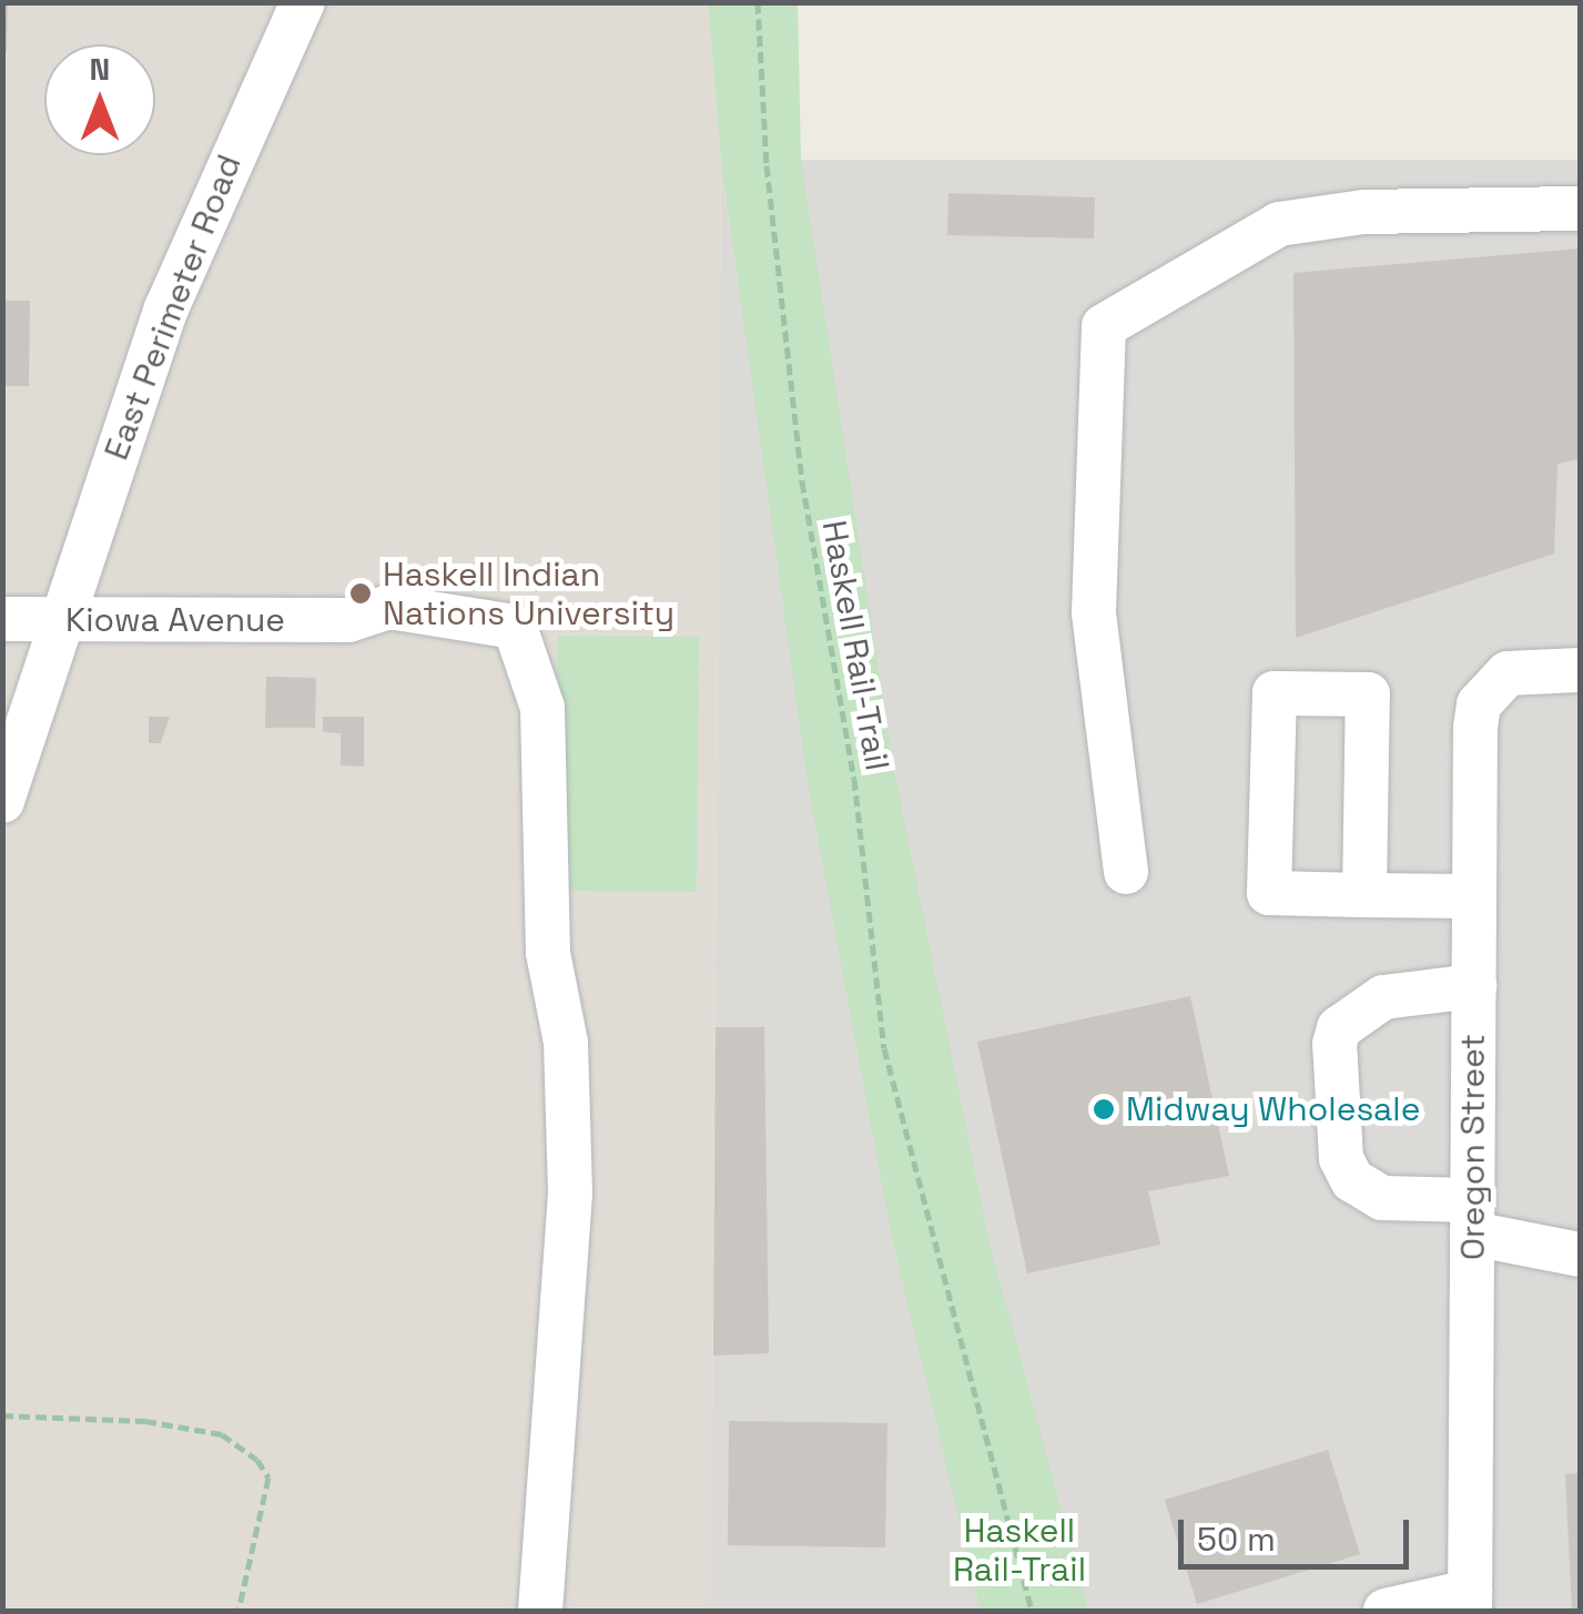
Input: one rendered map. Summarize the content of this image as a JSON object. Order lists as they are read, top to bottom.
{
  "streets": {
    "street": ["East Perimeter Road", "Kiowa Avenue", "Oregon Street"],
    "path": ["Haskell Rail-Trail"]
  },
  "crossings": [
    ["East Perimeter Road", "Kiowa Avenue"]
  ],
  "parks": ["Haskell Rail-Trail"],
  "places": ["Haskell Indian Nations University", "Midway Wholesale"],
  "scale_bar": "50 m",
  "north": "top"
}
